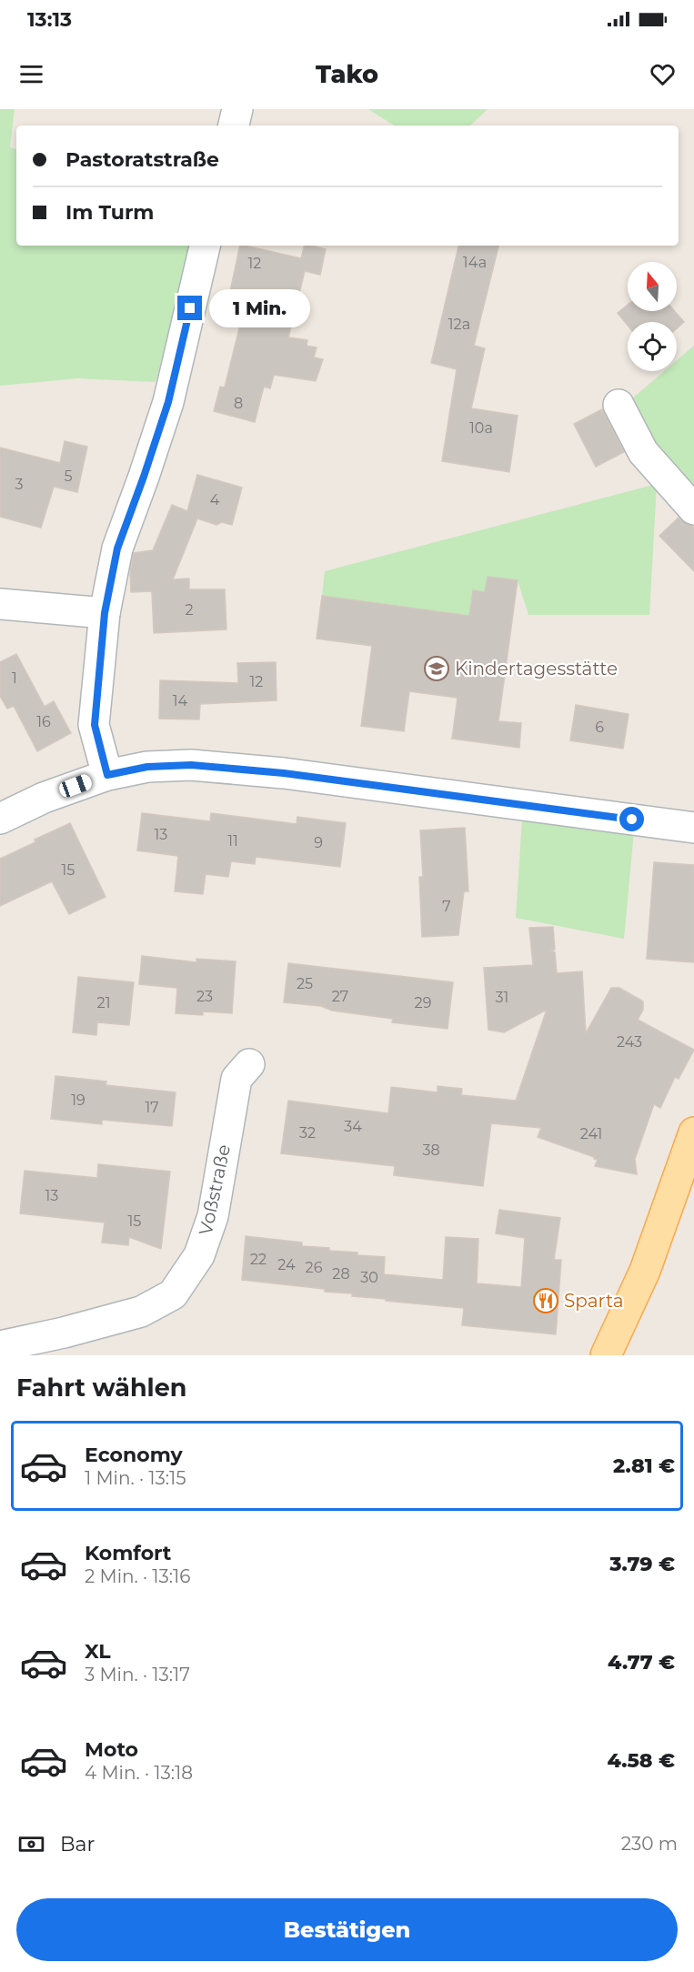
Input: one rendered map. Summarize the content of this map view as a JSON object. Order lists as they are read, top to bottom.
{
  "streets": {
    "street": ["Voßstraße"]
  },
  "places": {
    "school or university": ["Kindertagesstätte"],
    "restaurant": ["Sparta"]
  },
  "house_numbers": [
    "14a",
    "12",
    "12a",
    "8",
    "10a",
    "5",
    "3",
    "4",
    "2",
    "1",
    "12",
    "14",
    "16",
    "6",
    "13",
    "11",
    "9",
    "15",
    "7",
    "25",
    "23",
    "27",
    "31",
    "21",
    "29",
    "243",
    "19",
    "17",
    "34",
    "32",
    "241",
    "38",
    "13",
    "15",
    "22",
    "24",
    "26",
    "28",
    "30"
  ],
  "north": "top",
  "page": {
    "status": "13:13",
    "header": "Tako",
    "banner": ["Pastoratstraße", "Im Turm"],
    "bubble": "1 Min.",
    "heading": "Fahrt wählen",
    "list": [
      {
        "name": "Economy",
        "note": "1 Min. · 13:15",
        "value": "2.81 €"
      },
      {
        "name": "Komfort",
        "note": "2 Min. · 13:16",
        "value": "3.79 €"
      },
      {
        "name": "XL",
        "note": "3 Min. · 13:17",
        "value": "4.77 €"
      },
      {
        "name": "Moto",
        "note": "4 Min. · 13:18",
        "value": "4.58 €"
      }
    ],
    "pay": ["Bar", "230 m"],
    "buttons": "Bestätigen"
  }
}
